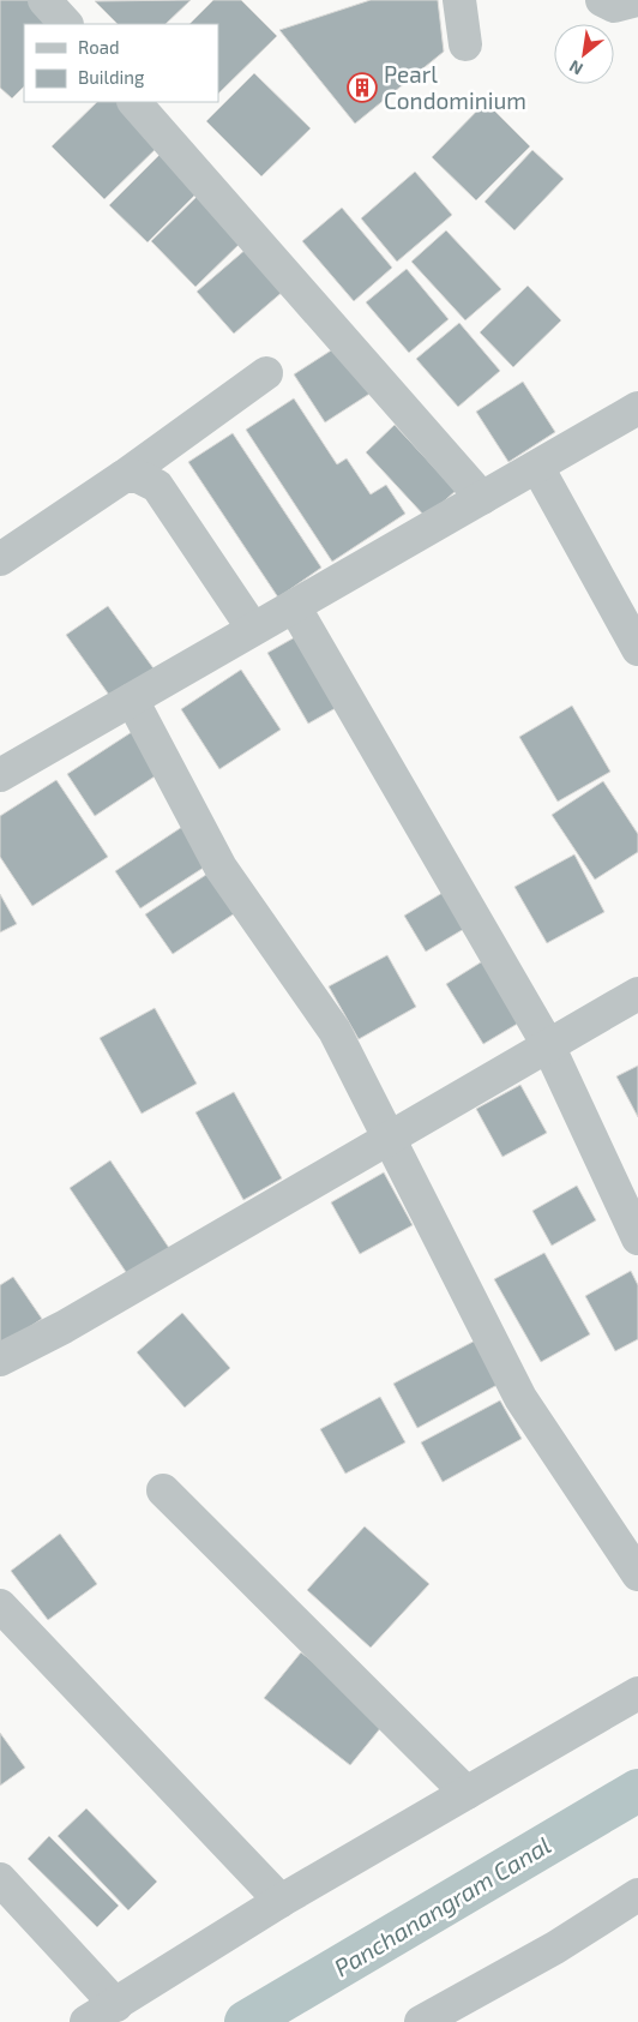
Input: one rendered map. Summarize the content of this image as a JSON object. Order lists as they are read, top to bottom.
{
  "water": ["Panchanangram Canal"],
  "places": {
    "building": ["Pearl Condominium"]
  },
  "legend": ["Road", "Building"],
  "north": "bottom left"
}
